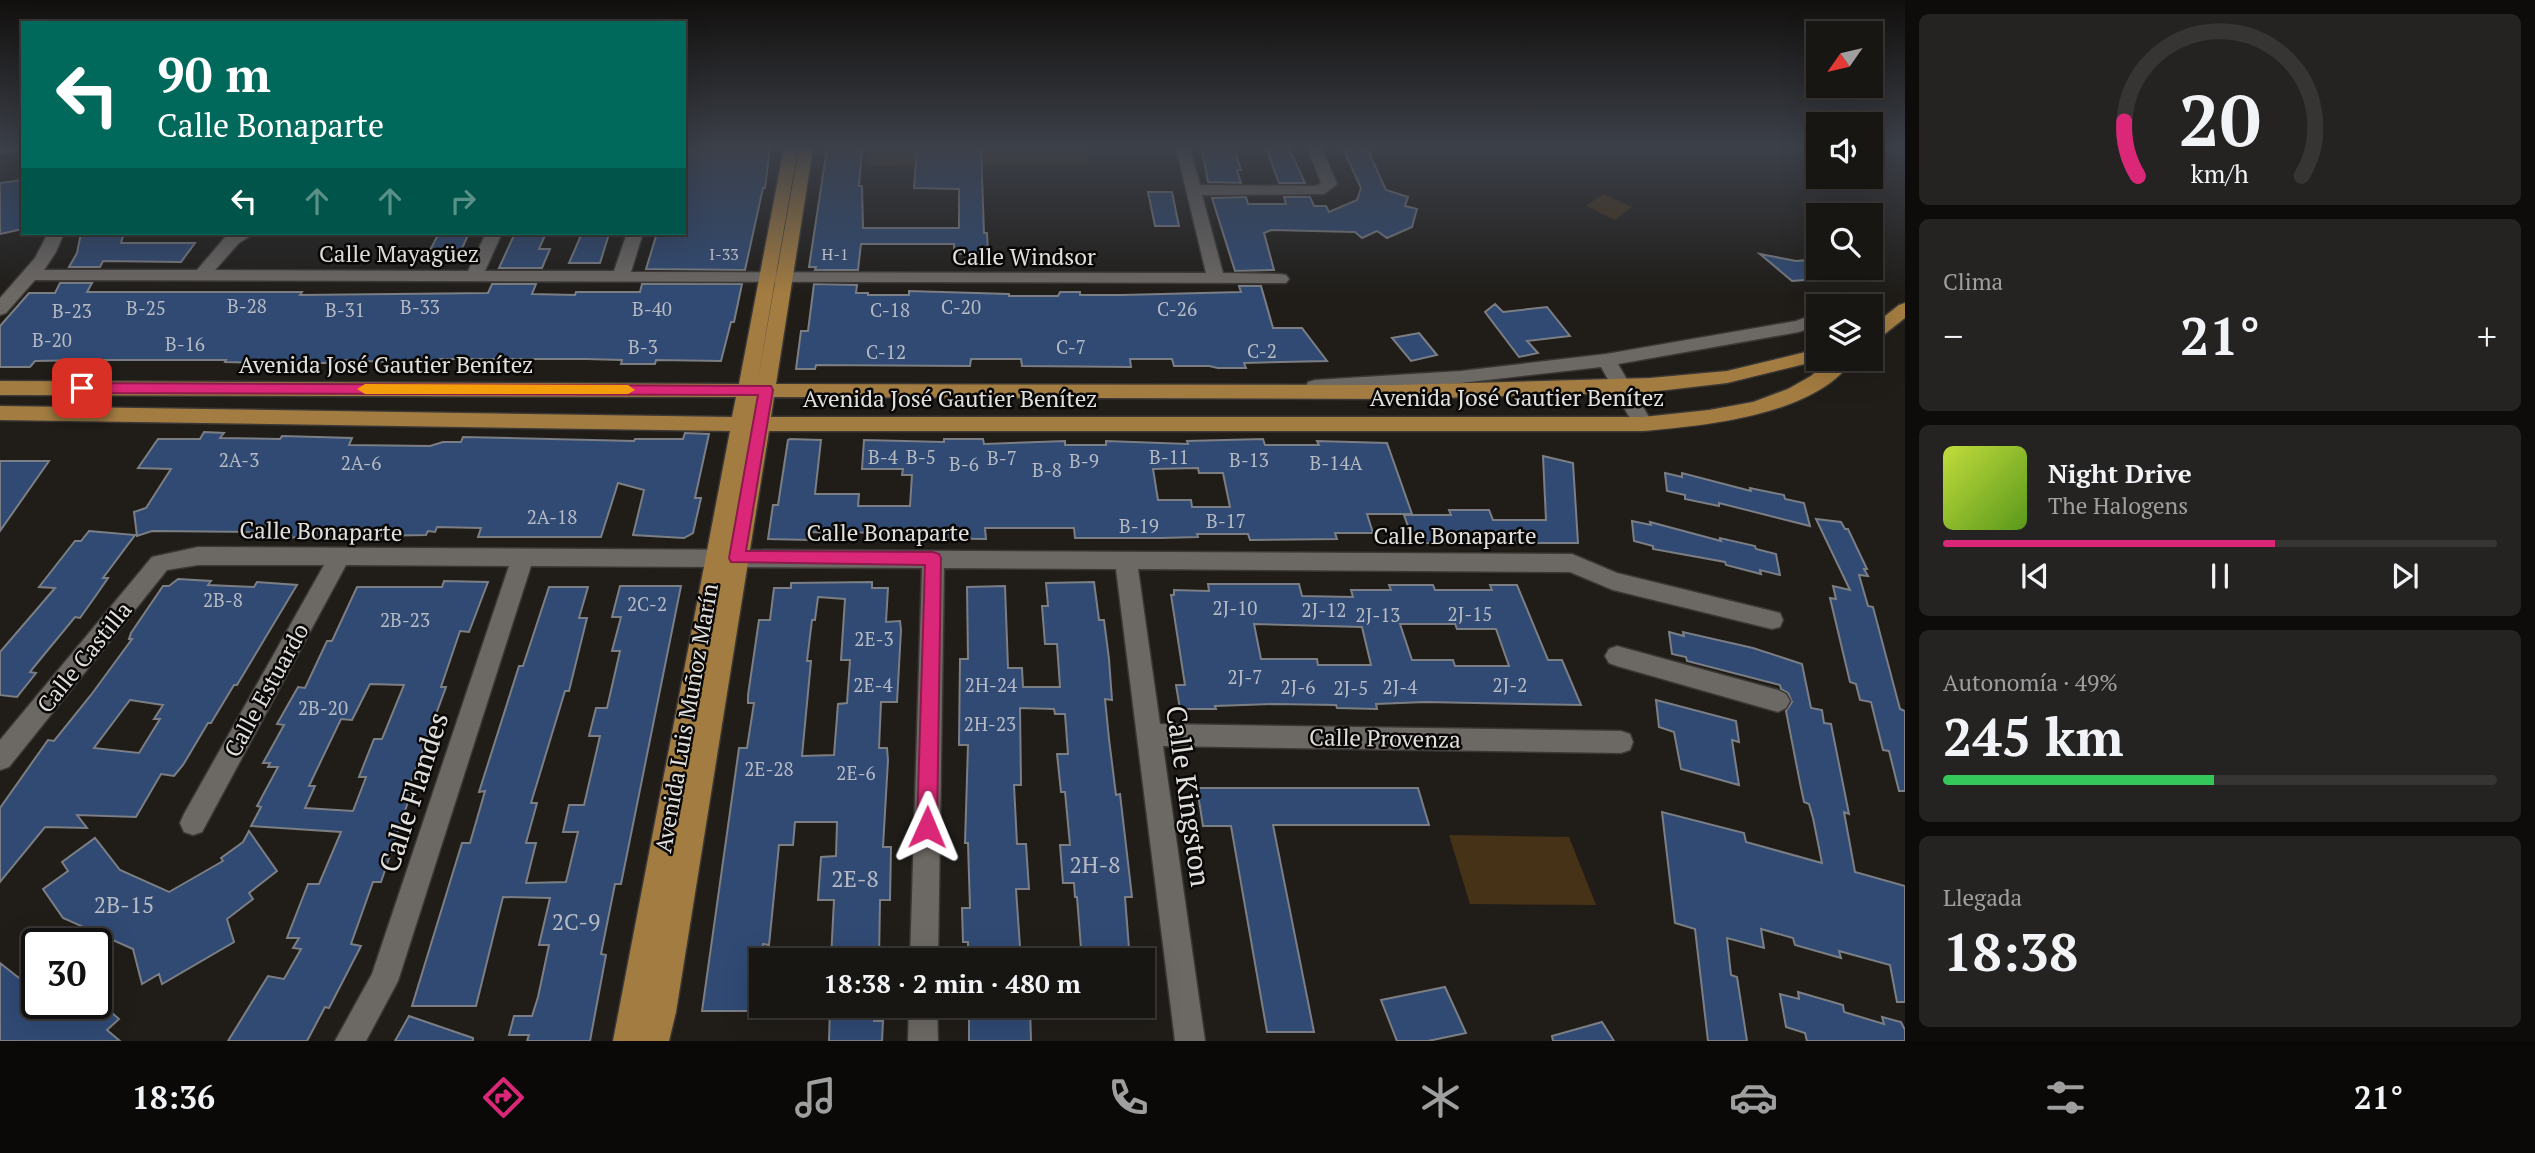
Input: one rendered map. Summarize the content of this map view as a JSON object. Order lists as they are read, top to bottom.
{
  "streets": {
    "main road": ["Avenida José Gautier Benítez", "Avenida Luis Muñoz Marín"],
    "street": [
      "Calle Mayagüez",
      "Calle Windsor",
      "Calle Bonaparte",
      "Calle Castilla",
      "Calle Estuardo",
      "Calle Provenza",
      "Calle Flandes",
      "Calle Kingston"
    ]
  },
  "crossings": [
    ["Calle Mayagüez", "Calle Windsor"],
    ["Calle Mayagüez", "Avenida Luis Muñoz Marín"],
    ["Calle Windsor", "Avenida Luis Muñoz Marín"],
    ["Avenida José Gautier Benítez", "Avenida Luis Muñoz Marín"],
    ["Calle Bonaparte", "Calle Castilla"],
    ["Calle Bonaparte", "Calle Estuardo"],
    ["Calle Bonaparte", "Avenida Luis Muñoz Marín"],
    ["Calle Bonaparte", "Calle Flandes"],
    ["Calle Bonaparte", "Calle Kingston"],
    ["Calle Provenza", "Calle Kingston"]
  ],
  "house_numbers": [
    "I-33",
    "H-1",
    "B-28",
    "B-33",
    "C-20",
    "B-25",
    "B-40",
    "C-26",
    "B-31",
    "C-18",
    "B-23",
    "B-20",
    "B-16",
    "B-3",
    "C-7",
    "C-2",
    "C-12",
    "B-4",
    "B-5",
    "B-11",
    "B-7",
    "2A-3",
    "B-13",
    "B-9",
    "2A-6",
    "B-14A",
    "B-6",
    "B-8",
    "2A-18",
    "B-17",
    "B-19",
    "2B-8",
    "2C-2",
    "2J-10",
    "2J-12",
    "2J-15",
    "2J-13",
    "2B-23",
    "2E-3",
    "2J-7",
    "2E-4",
    "2H-24",
    "2J-2",
    "2J-6",
    "2J-4",
    "2J-5",
    "2B-20",
    "2H-23",
    "2E-28",
    "2E-6",
    "2H-8",
    "2E-8",
    "2B-15",
    "2C-9"
  ],
  "north": "bottom left",
  "page": {
    "turn": ["90 m", "Calle Bonaparte"],
    "tile": [
      "Clima",
      ["Autonomía · 49%", "245 km"],
      ["Llegada", "18:38"]
    ],
    "heat": ["−", "21°", "+"],
    "song": ["Night Drive", "The Halogens"],
    "limit": "30",
    "trip": "18:38 · 2 min · 480 m",
    "tabs": ["18:36", "21°"],
    "gauge": ["20", "km/h"]
  }
}
